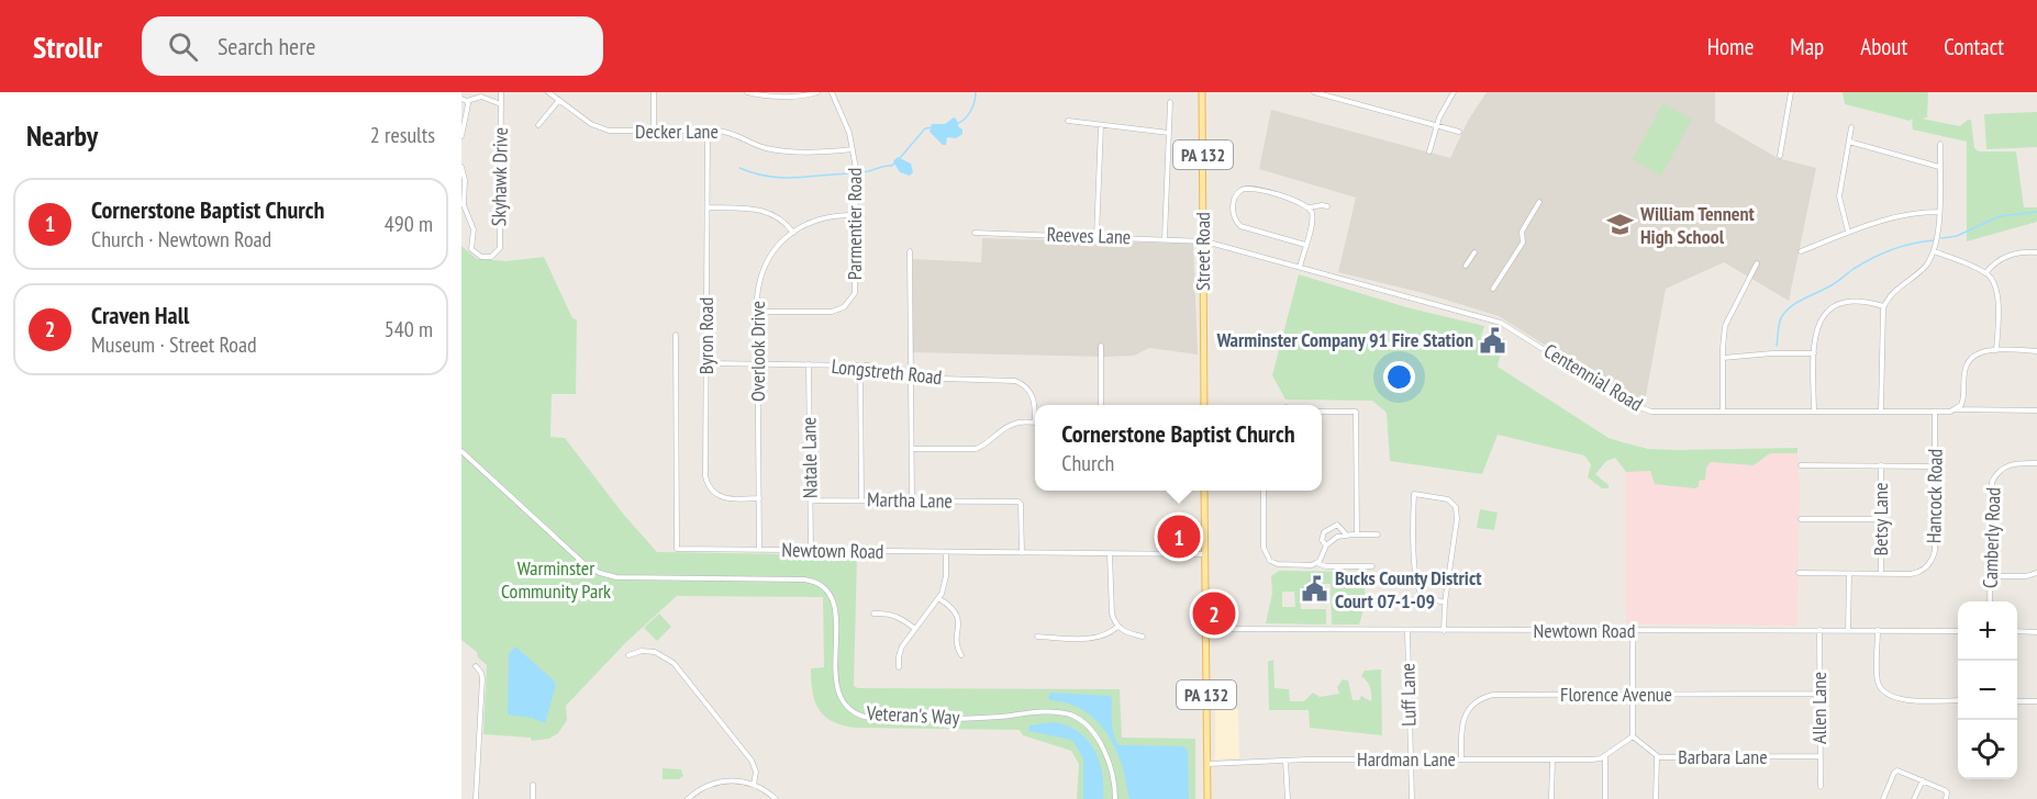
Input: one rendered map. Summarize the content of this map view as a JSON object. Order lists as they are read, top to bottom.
{
  "streets": {
    "main road": ["PA 132", "Street Road"],
    "street": [
      "Decker Lane",
      "Skyhawk Drive",
      "Parmentier Road",
      "Reeves Lane",
      "Byron Road",
      "Overlook Drive",
      "Longstreth Road",
      "Centennial Road",
      "Natale Lane",
      "Hancock Road",
      "Martha Lane",
      "Betsy Lane",
      "Camberly Road",
      "Newtown Road",
      "Luff Lane",
      "Florence Avenue",
      "Allen Lane",
      "Veteran's Way",
      "Barbara Lane",
      "Hardman Lane"
    ]
  },
  "crossings": [
    ["Decker Lane", "Parmentier Road"],
    ["Decker Lane", "Byron Road"],
    ["PA 132", "Newtown Road"],
    ["PA 132", "Hardman Lane"],
    ["Parmentier Road", "Overlook Drive"],
    ["Reeves Lane", "Street Road"],
    ["Reeves Lane", "Centennial Road"],
    ["Street Road", "Centennial Road"],
    ["Byron Road", "Overlook Drive"],
    ["Byron Road", "Longstreth Road"],
    ["Overlook Drive", "Longstreth Road"],
    ["Overlook Drive", "Newtown Road"],
    ["Longstreth Road", "Natale Lane"],
    ["Centennial Road", "Hancock Road"],
    ["Natale Lane", "Martha Lane"],
    ["Natale Lane", "Newtown Road"],
    ["Hancock Road", "Betsy Lane"],
    ["Martha Lane", "Newtown Road"],
    ["Newtown Road", "Luff Lane"],
    ["Newtown Road", "Allen Lane"],
    ["Luff Lane", "Hardman Lane"],
    ["Florence Avenue", "Allen Lane"],
    ["Florence Avenue", "Hardman Lane"],
    ["Allen Lane", "Barbara Lane"]
  ],
  "parks": ["Warminster Community Park"],
  "places": {
    "school or university": ["William Tennent High School"],
    "public building": ["Warminster Company 91 Fire Station", "Bucks County District Court 07-1-09"]
  },
  "page": {
    "header": "Strollr",
    "search": "Search here",
    "nav": [
      "Home",
      "Map",
      "About",
      "Contact"
    ],
    "heading": ["Nearby", "2 results"],
    "list": [
      {
        "mark": "1",
        "name": "Cornerstone Baptist Church",
        "note": "Church · Newtown Road",
        "value": "490 m"
      },
      {
        "mark": "2",
        "name": "Craven Hall",
        "note": "Museum · Street Road",
        "value": "540 m"
      }
    ],
    "popup": ["Cornerstone Baptist Church", "Church"],
    "pins": ["1", "2"],
    "map_buttons": ["+", "−"]
  }
}
